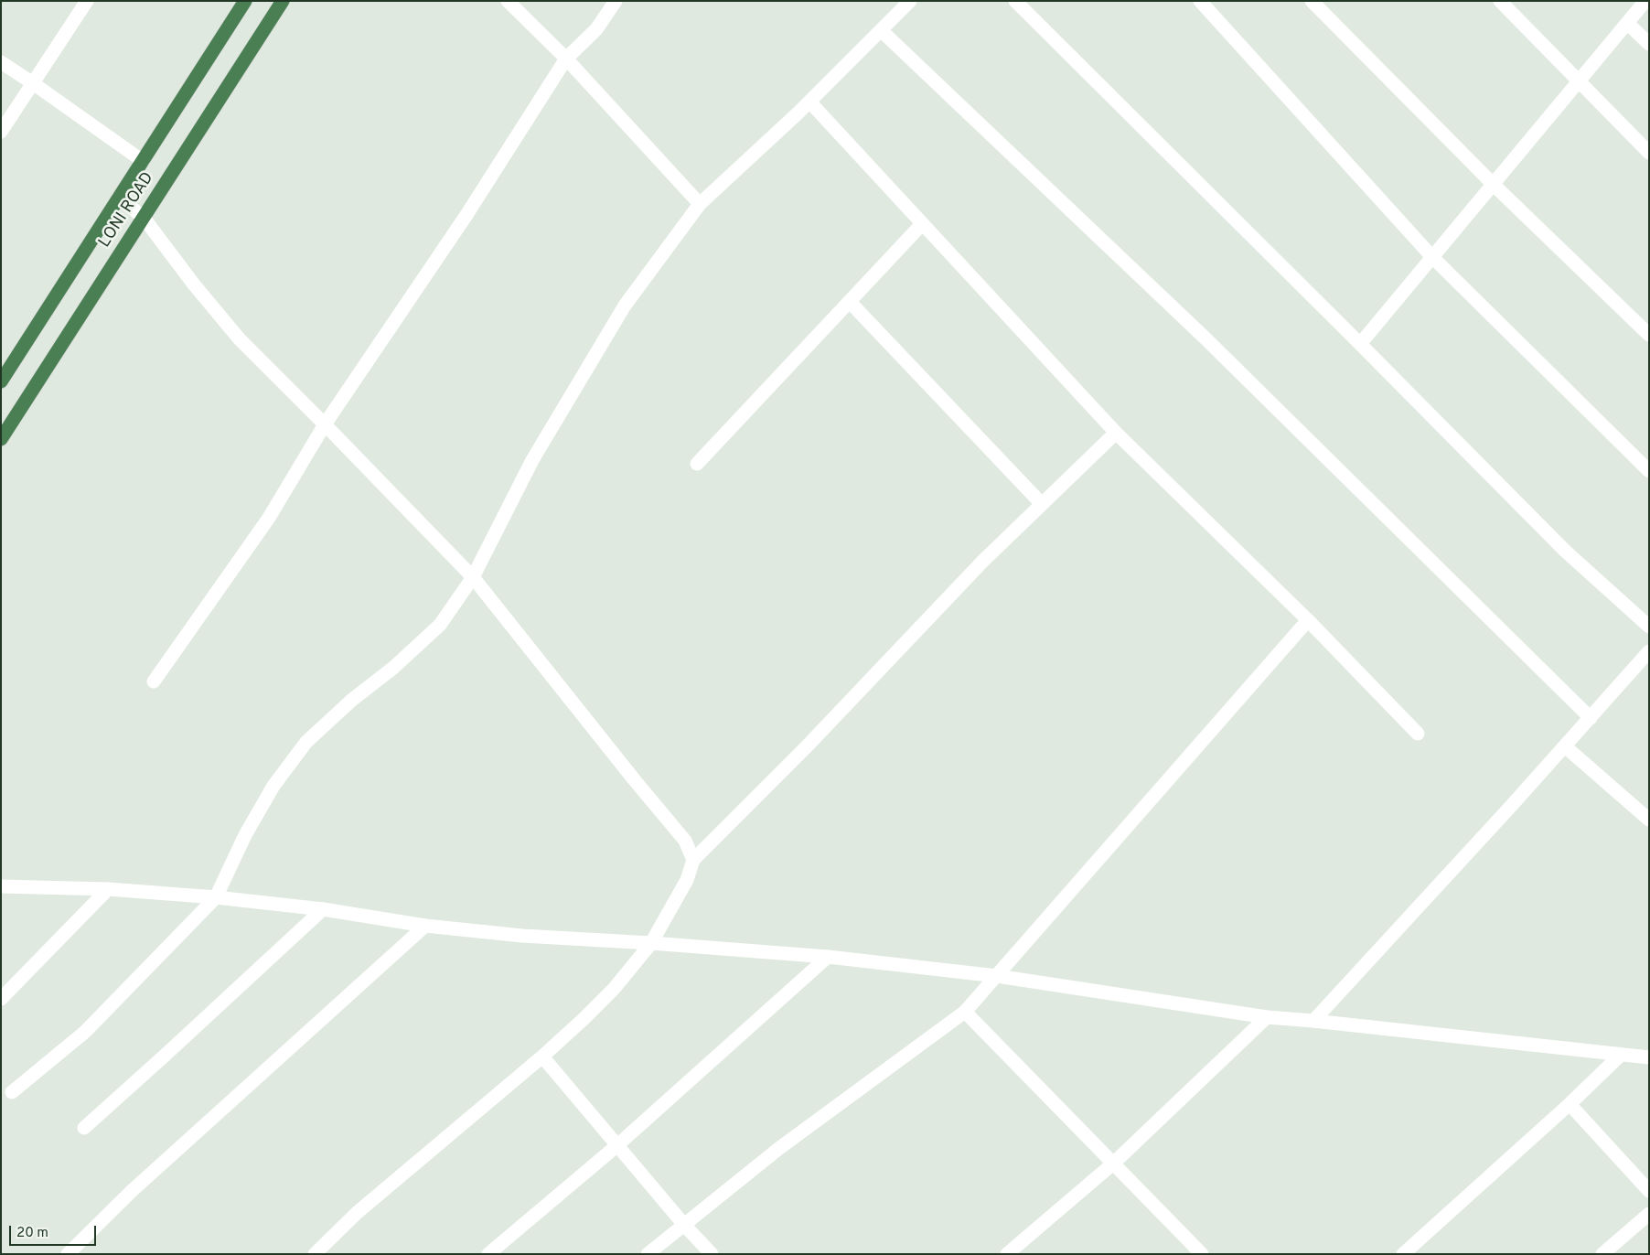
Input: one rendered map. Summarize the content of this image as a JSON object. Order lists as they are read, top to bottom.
{
  "streets": {
    "highway": ["LONI ROAD"]
  },
  "scale_bar": "20 m"
}
